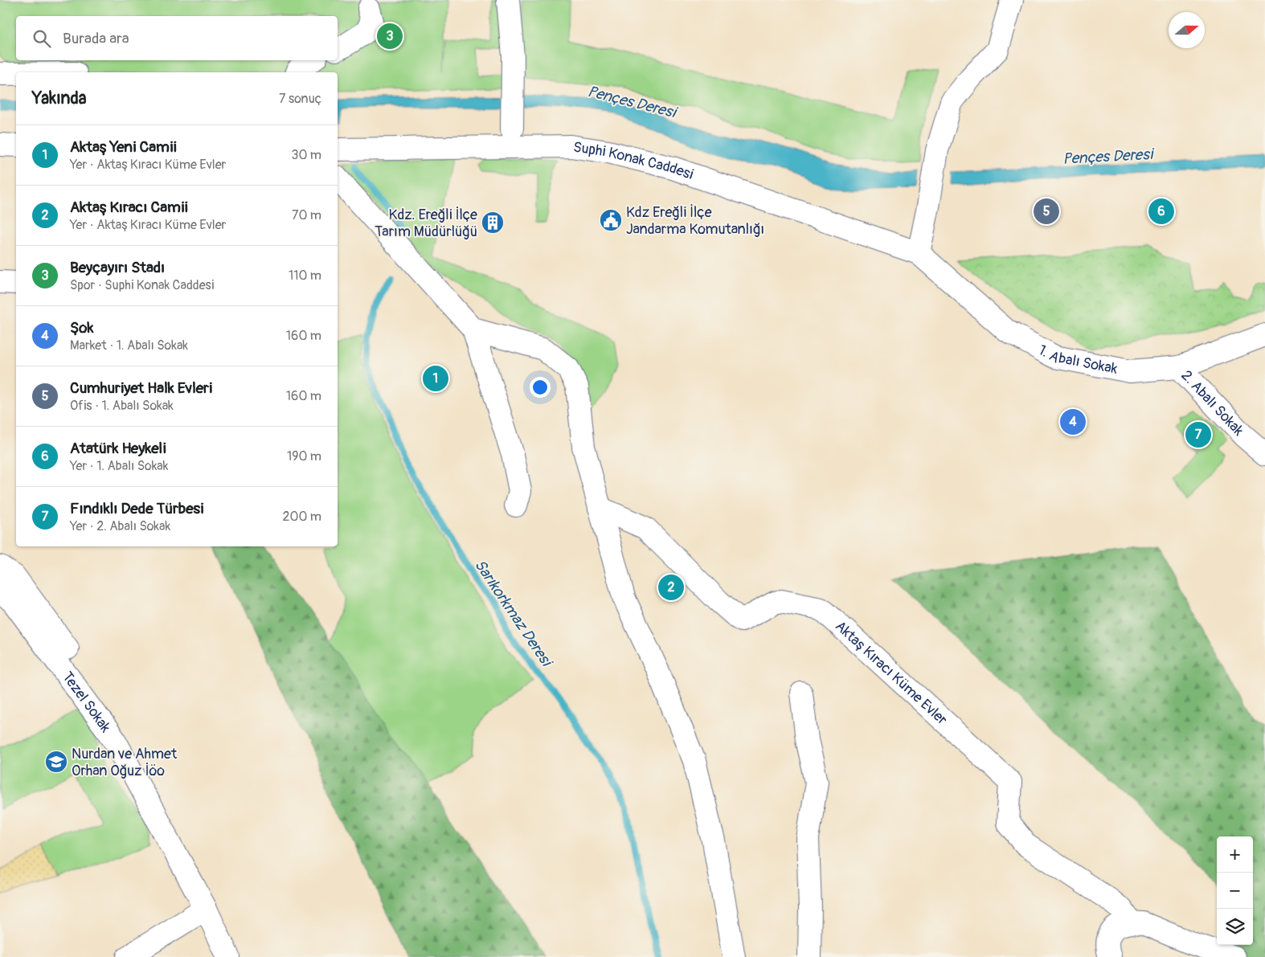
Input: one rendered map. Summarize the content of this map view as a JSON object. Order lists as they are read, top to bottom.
{
  "streets": {
    "street": [
      "Suphi Konak Caddesi",
      "1. Abalı Sokak",
      "2. Abalı Sokak",
      "Aktaş Kıracı Küme Evler",
      "Tezel Sokak"
    ]
  },
  "crossings": [
    ["Suphi Konak Caddesi", "1. Abalı Sokak"],
    ["1. Abalı Sokak", "2. Abalı Sokak"]
  ],
  "water": ["Pençes Deresi", "Sarıkorkmaz Deresi"],
  "places": {
    "public building": ["Kdz Ereğli İlçe Jandarma Komutanlığı"],
    "building": ["Kdz. Ereğli İlçe Tarım Müdürlüğü"],
    "school or university": ["Nurdan ve Ahmet Orhan Oğuz İöo"]
  },
  "north": "right",
  "page": {
    "search": "Burada ara",
    "pins": [
      "3",
      "5",
      "6",
      "1",
      "4",
      "7",
      "2"
    ],
    "heading": ["Yakında", "7 sonuç"],
    "list": [
      {
        "mark": "1",
        "name": "Aktaş Yeni Camii",
        "note": "Yer · Aktaş Kıracı Küme Evler",
        "value": "30 m"
      },
      {
        "mark": "2",
        "name": "Aktaş Kıracı Camii",
        "note": "Yer · Aktaş Kıracı Küme Evler",
        "value": "70 m"
      },
      {
        "mark": "3",
        "name": "Beyçayırı Stadı",
        "note": "Spor · Suphi Konak Caddesi",
        "value": "110 m"
      },
      {
        "mark": "4",
        "name": "Şok",
        "note": "Market · 1. Abalı Sokak",
        "value": "160 m"
      },
      {
        "mark": "5",
        "name": "Cumhuriyet Halk Evleri",
        "note": "Ofis · 1. Abalı Sokak",
        "value": "160 m"
      },
      {
        "mark": "6",
        "name": "Atatürk Heykeli",
        "note": "Yer · 1. Abalı Sokak",
        "value": "190 m"
      },
      {
        "mark": "7",
        "name": "Fındıklı Dede Türbesi",
        "note": "Yer · 2. Abalı Sokak",
        "value": "200 m"
      }
    ],
    "map_buttons": ["+", "−"]
  }
}
